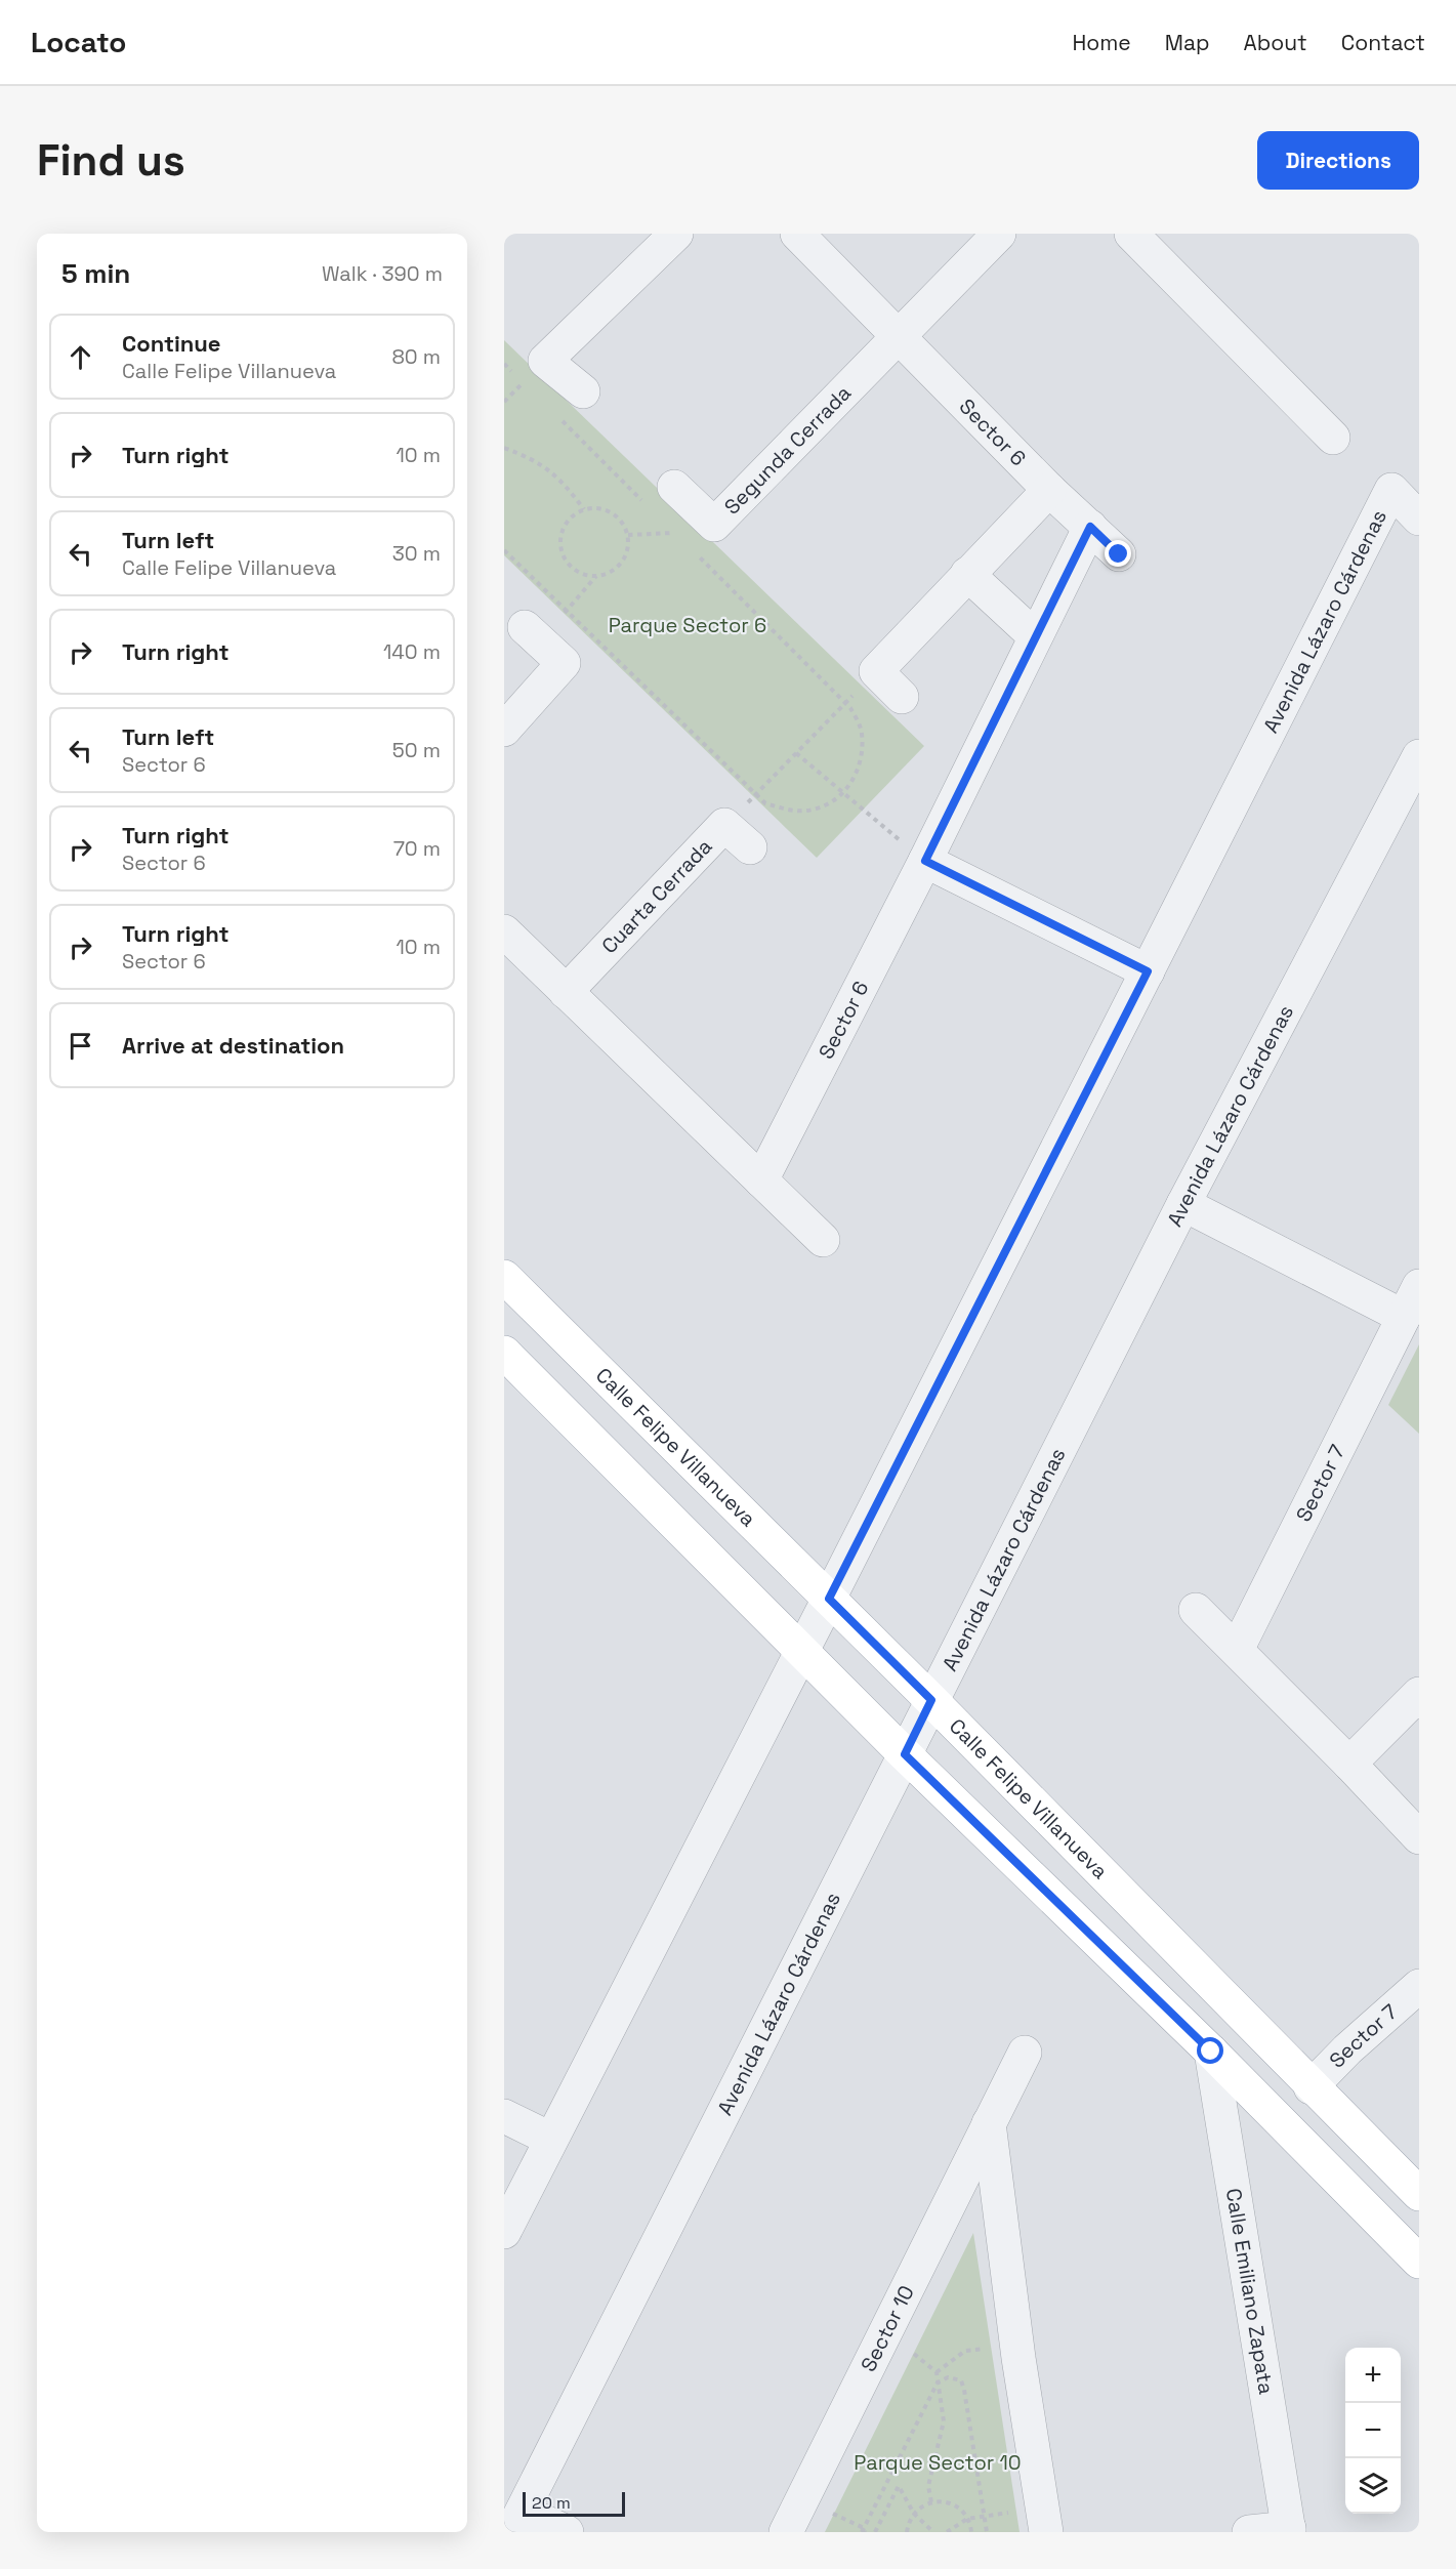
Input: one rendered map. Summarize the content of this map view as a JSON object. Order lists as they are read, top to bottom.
{
  "streets": {
    "main road": ["Calle Felipe Villanueva"],
    "street": [
      "Sector 6",
      "Segunda Cerrada",
      "Avenida Lázaro Cárdenas",
      "Cuarta Cerrada",
      "Sector 7",
      "Calle Emiliano Zapata",
      "Sector 10"
    ]
  },
  "crossings": [
    ["Sector 6", "Segunda Cerrada"],
    ["Avenida Lázaro Cárdenas", "Calle Felipe Villanueva"],
    ["Calle Felipe Villanueva", "Sector 7"]
  ],
  "parks": ["Parque Sector 6", "Parque Sector 10"],
  "scale_bar": "20 m",
  "page": {
    "header": "Locato",
    "nav": [
      "Home",
      "Map",
      "About",
      "Contact"
    ],
    "buttons": "Directions",
    "title": "Find us",
    "heading": ["5 min", "Walk · 390 m"],
    "list": [
      ["Continue", "Calle Felipe Villanueva", "80 m"],
      ["Turn right", "10 m"],
      ["Turn left", "Calle Felipe Villanueva", "30 m"],
      ["Turn right", "140 m"],
      ["Turn left", "Sector 6", "50 m"],
      ["Turn right", "Sector 6", "70 m"],
      ["Turn right", "Sector 6", "10 m"],
      "Arrive at destination"
    ],
    "map_buttons": ["+", "−"],
    "scale": "20 m"
  }
}
